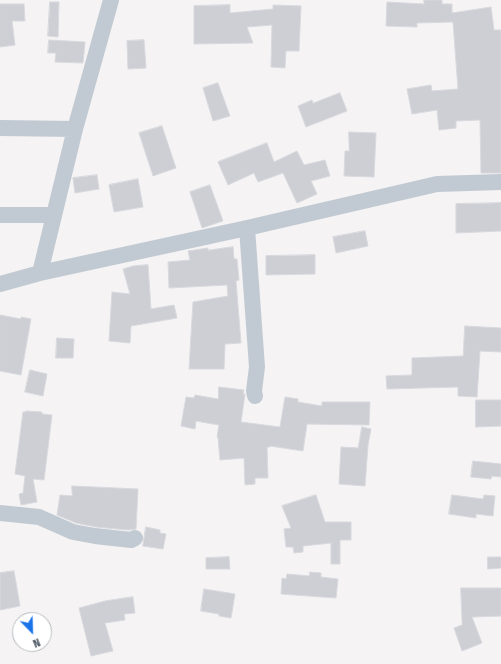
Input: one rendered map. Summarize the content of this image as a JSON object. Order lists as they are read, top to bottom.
{
  "north": "bottom right"
}
